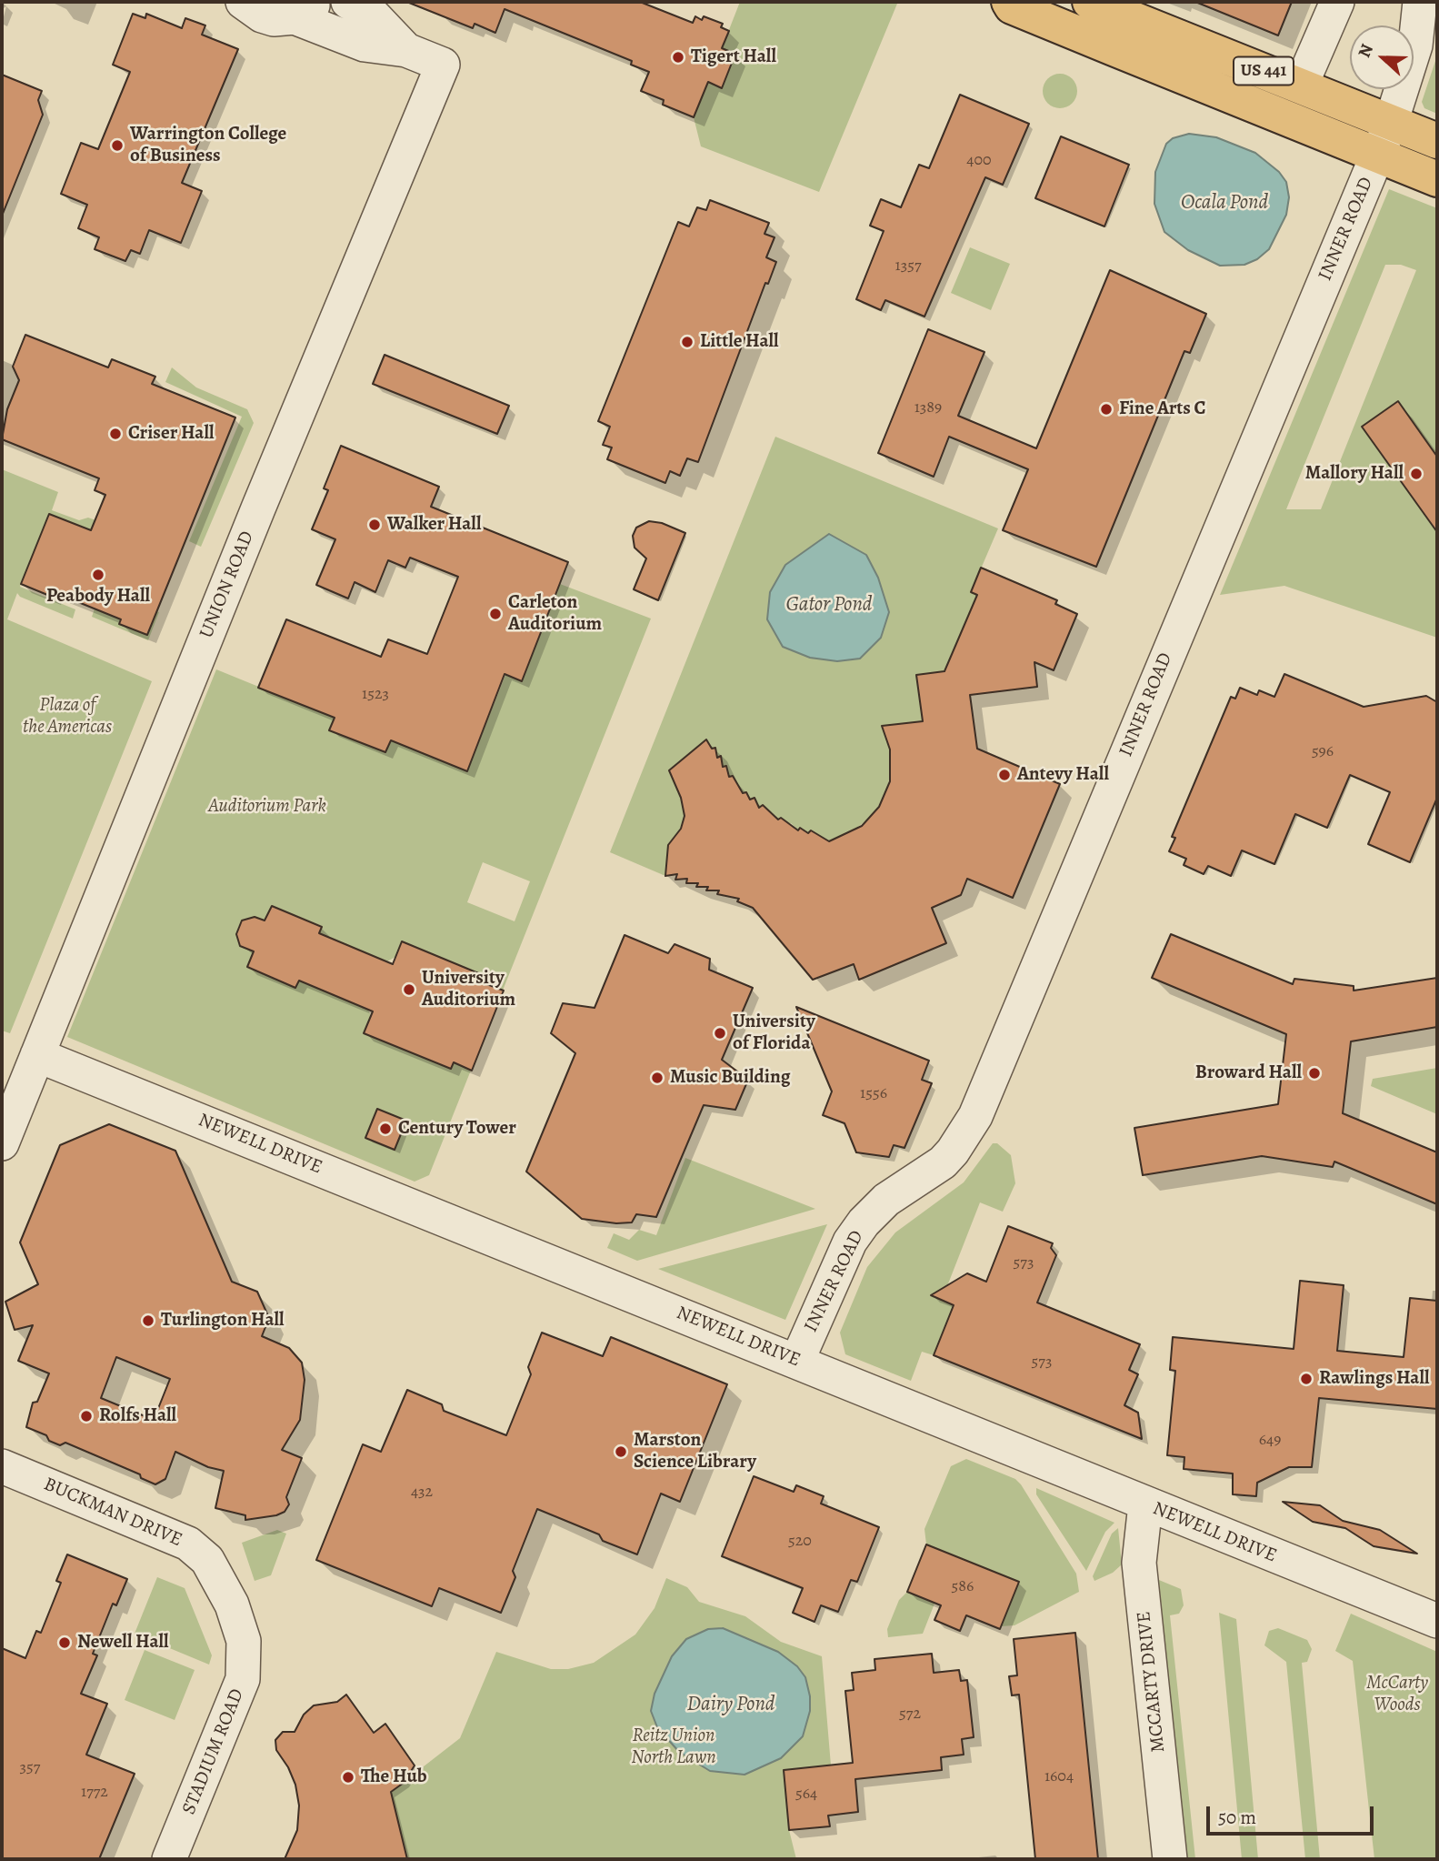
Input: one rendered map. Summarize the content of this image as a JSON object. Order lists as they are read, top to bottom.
{
  "streets": {
    "main road": ["US 441"],
    "street": [
      "INNER ROAD",
      "UNION ROAD",
      "NEWELL DRIVE",
      "BUCKMAN DRIVE",
      "MCCARTY DRIVE",
      "STADIUM ROAD"
    ]
  },
  "crossings": [
    ["US 441", "INNER ROAD"],
    ["INNER ROAD", "NEWELL DRIVE"],
    ["UNION ROAD", "NEWELL DRIVE"],
    ["NEWELL DRIVE", "MCCARTY DRIVE"],
    ["BUCKMAN DRIVE", "STADIUM ROAD"]
  ],
  "water": ["Ocala Pond", "Gator Pond", "Dairy Pond"],
  "parks": [
    "Plaza of the Americas",
    "Auditorium Park",
    "McCarty Woods",
    "Reitz Union North Lawn"
  ],
  "places": [
    "Tigert Hall",
    "Warrington College of Business",
    "Little Hall",
    "Fine Arts C",
    "Criser Hall",
    "Mallory Hall",
    "Walker Hall",
    "Peabody Hall",
    "Carleton Auditorium",
    "Antevy Hall",
    "University Auditorium",
    "University of Florida",
    "Broward Hall",
    "Music Building",
    "Century Tower",
    "Turlington Hall",
    "Rawlings Hall",
    "Rolfs Hall",
    "Marston Science Library",
    "Newell Hall",
    "The Hub"
  ],
  "house_numbers": [
    "400",
    "1357",
    "1389",
    "1523",
    "596",
    "1556",
    "573",
    "573",
    "649",
    "432",
    "520",
    "586",
    "572",
    "357",
    "1604",
    "1772",
    "564"
  ],
  "scale_bar": "50 m",
  "north": "left"
}
